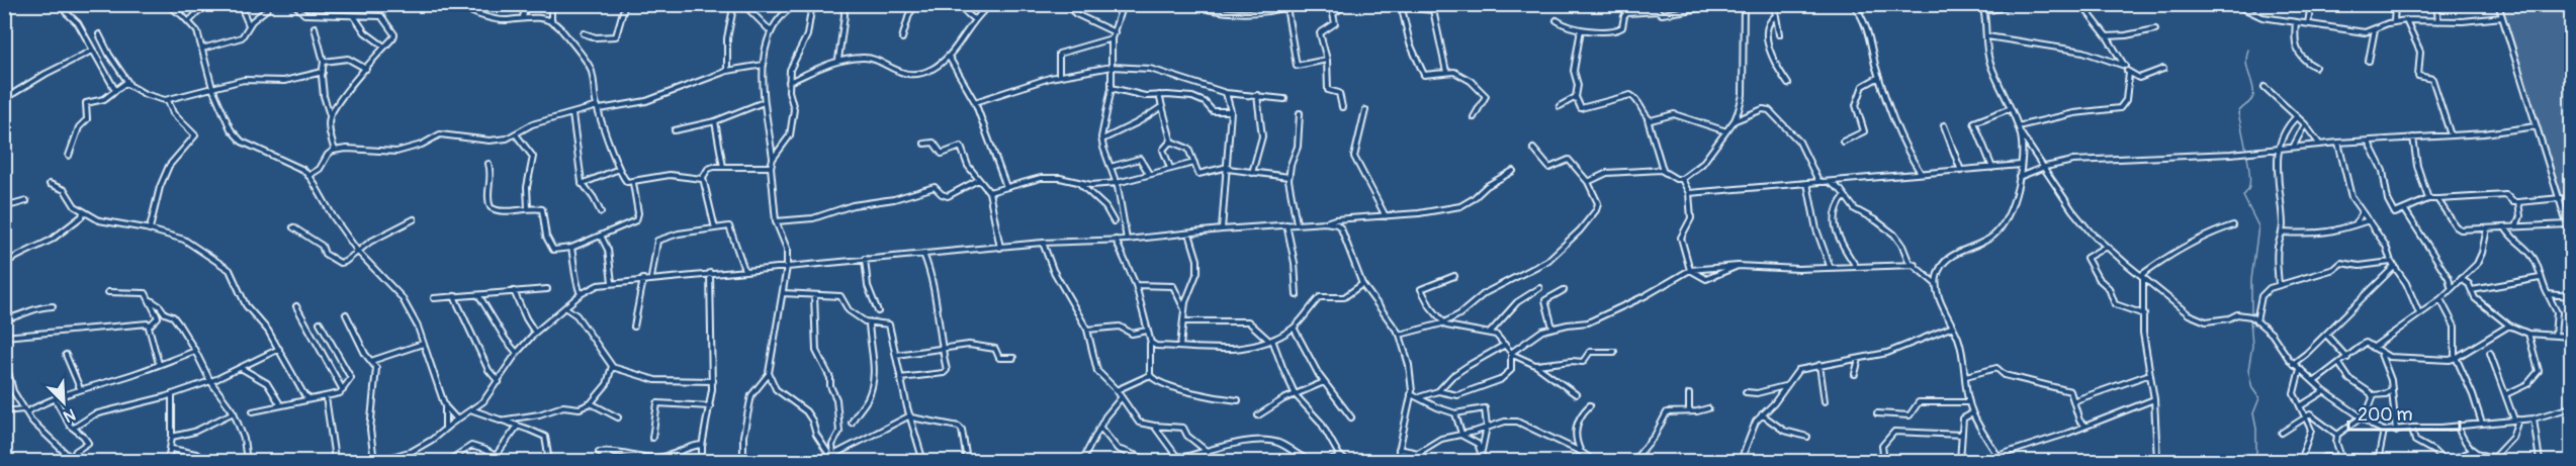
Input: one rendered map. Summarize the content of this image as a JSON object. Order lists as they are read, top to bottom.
{
  "scale_bar": "200 m",
  "north": "bottom right"
}
